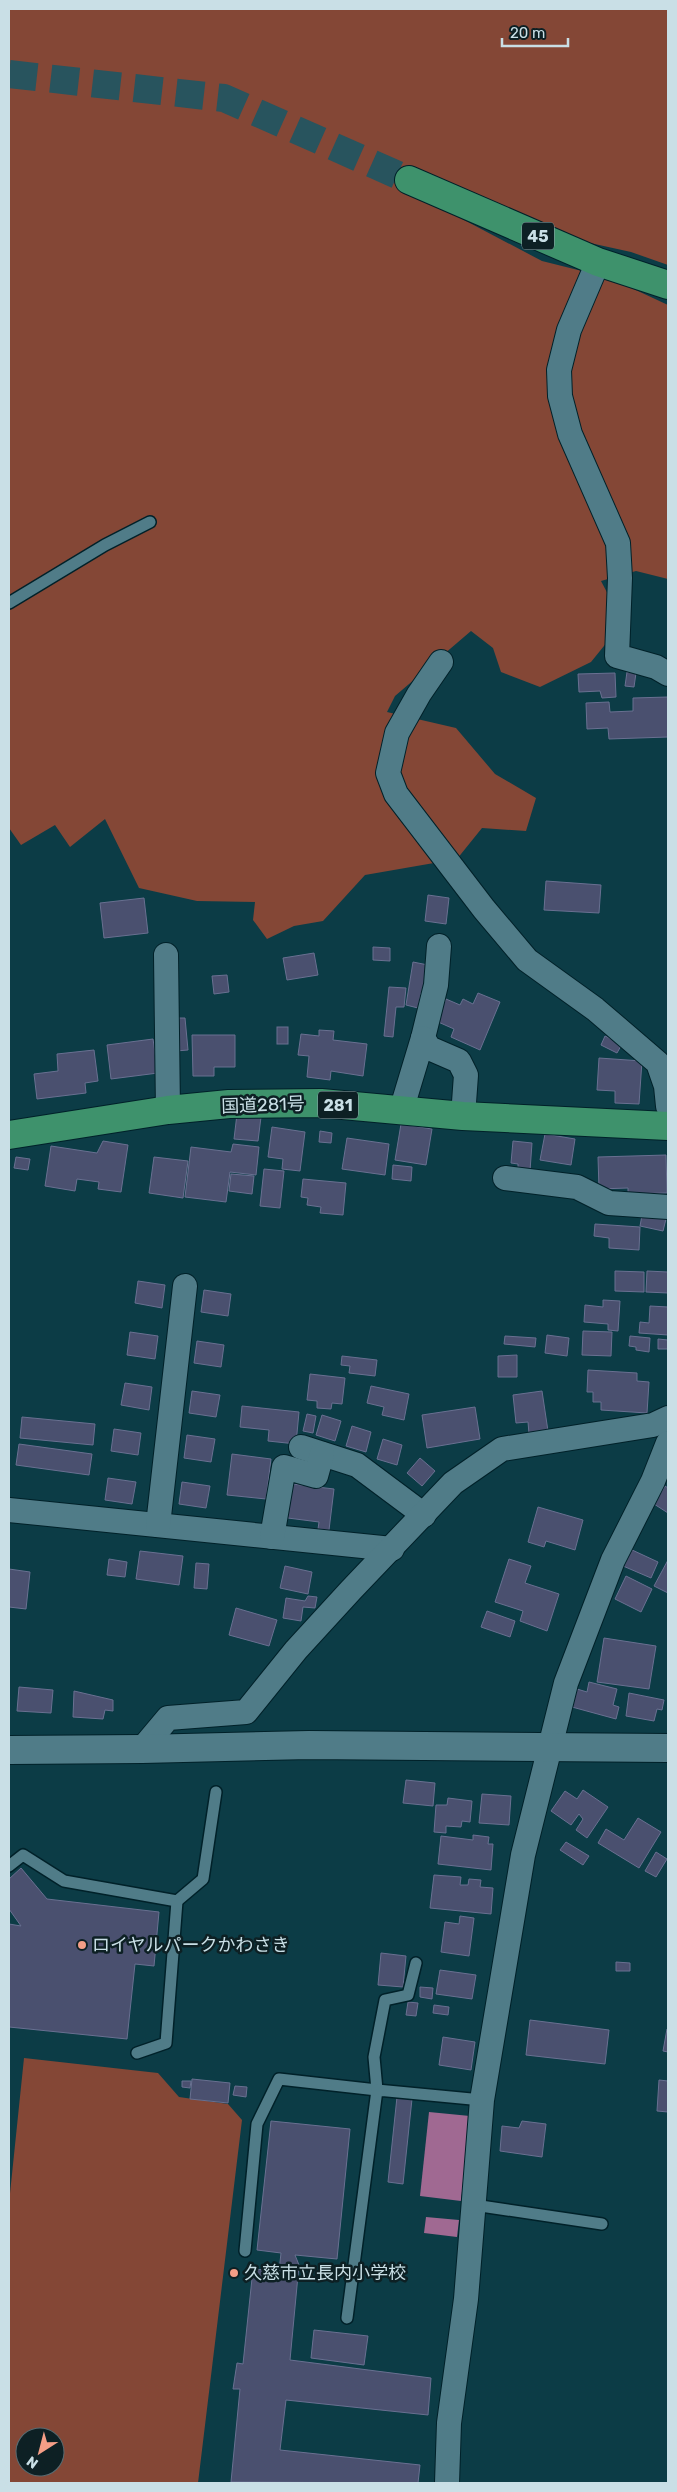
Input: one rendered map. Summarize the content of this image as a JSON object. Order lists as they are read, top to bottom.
{
  "streets": {
    "highway": ["45", "国道281号", "281"]
  },
  "places": ["ロイヤルパークかわさき", "久慈市立長内小学校"],
  "scale_bar": "20 m",
  "north": "bottom left"
}
